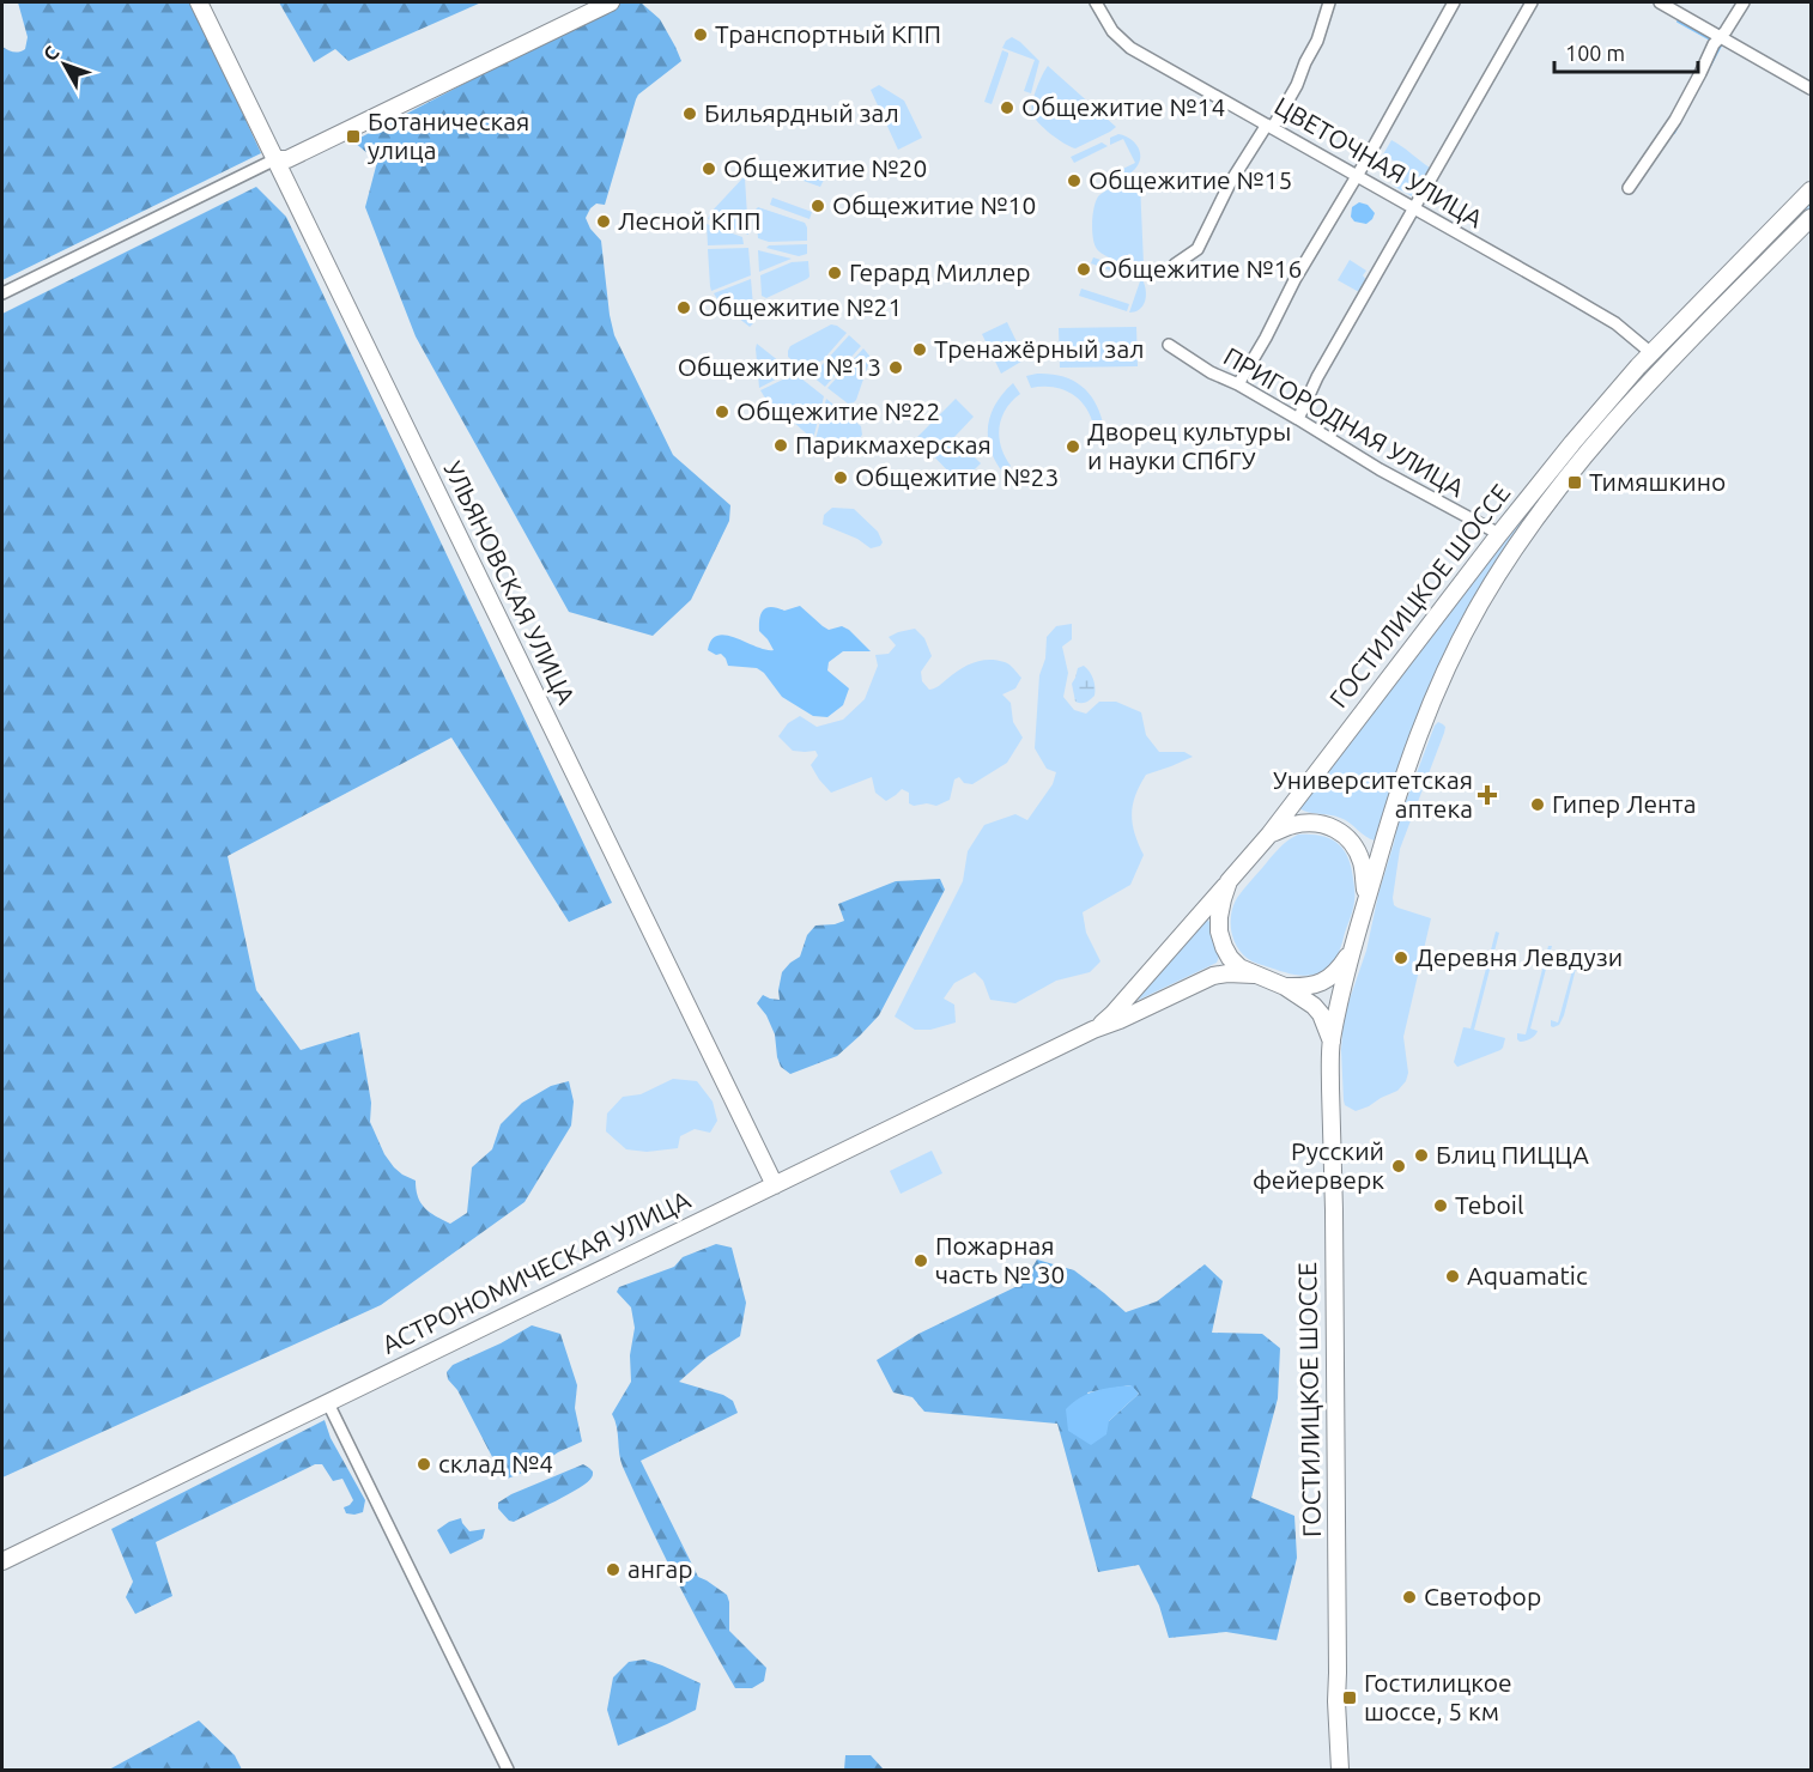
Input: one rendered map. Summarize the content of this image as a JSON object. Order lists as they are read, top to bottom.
{
  "streets": {
    "main road": ["УЛЬЯНОВСКАЯ УЛИЦА", "ГОСТИЛИЦКОЕ ШОССЕ", "АСТРОНОМИЧЕСКАЯ УЛИЦА"],
    "street": ["ЦВЕТОЧНАЯ УЛИЦА", "ПРИГОРОДНАЯ УЛИЦА"]
  },
  "crossings": [
    ["ЦВЕТОЧНАЯ УЛИЦА", "ГОСТИЛИЦКОЕ ШОССЕ"],
    ["ПРИГОРОДНАЯ УЛИЦА", "ГОСТИЛИЦКОЕ ШОССЕ"],
    ["УЛЬЯНОВСКАЯ УЛИЦА", "АСТРОНОМИЧЕСКАЯ УЛИЦА"],
    ["ГОСТИЛИЦКОЕ ШОССЕ", "АСТРОНОМИЧЕСКАЯ УЛИЦА"]
  ],
  "places": {
    "other": [
      "Транспортный КПП",
      "Общежитие №14",
      "Бильярдный зал",
      "Общежитие №20",
      "Общежитие №15",
      "Общежитие №10",
      "Лесной КПП",
      "Общежитие №16",
      "Герард Миллер",
      "Общежитие №21",
      "Тренажёрный зал",
      "Общежитие №13",
      "Общежитие №22",
      "Парикмахерская",
      "Дворец культуры и науки СПбГУ",
      "Общежитие №23",
      "Гипер Лента",
      "Деревня Левдузи",
      "Блиц ПИЦЦА",
      "Русский фейерверк",
      "Teboil",
      "Пожарная часть № 30",
      "Aquamatic",
      "склад №4",
      "ангар",
      "Светофор"
    ],
    "transit": ["Ботаническая улица", "Тимяшкино", "Гостилицкое шоссе, 5 км"],
    "health": ["Университетская аптека"]
  },
  "scale_bar": "100 m",
  "north": "top left"
}
